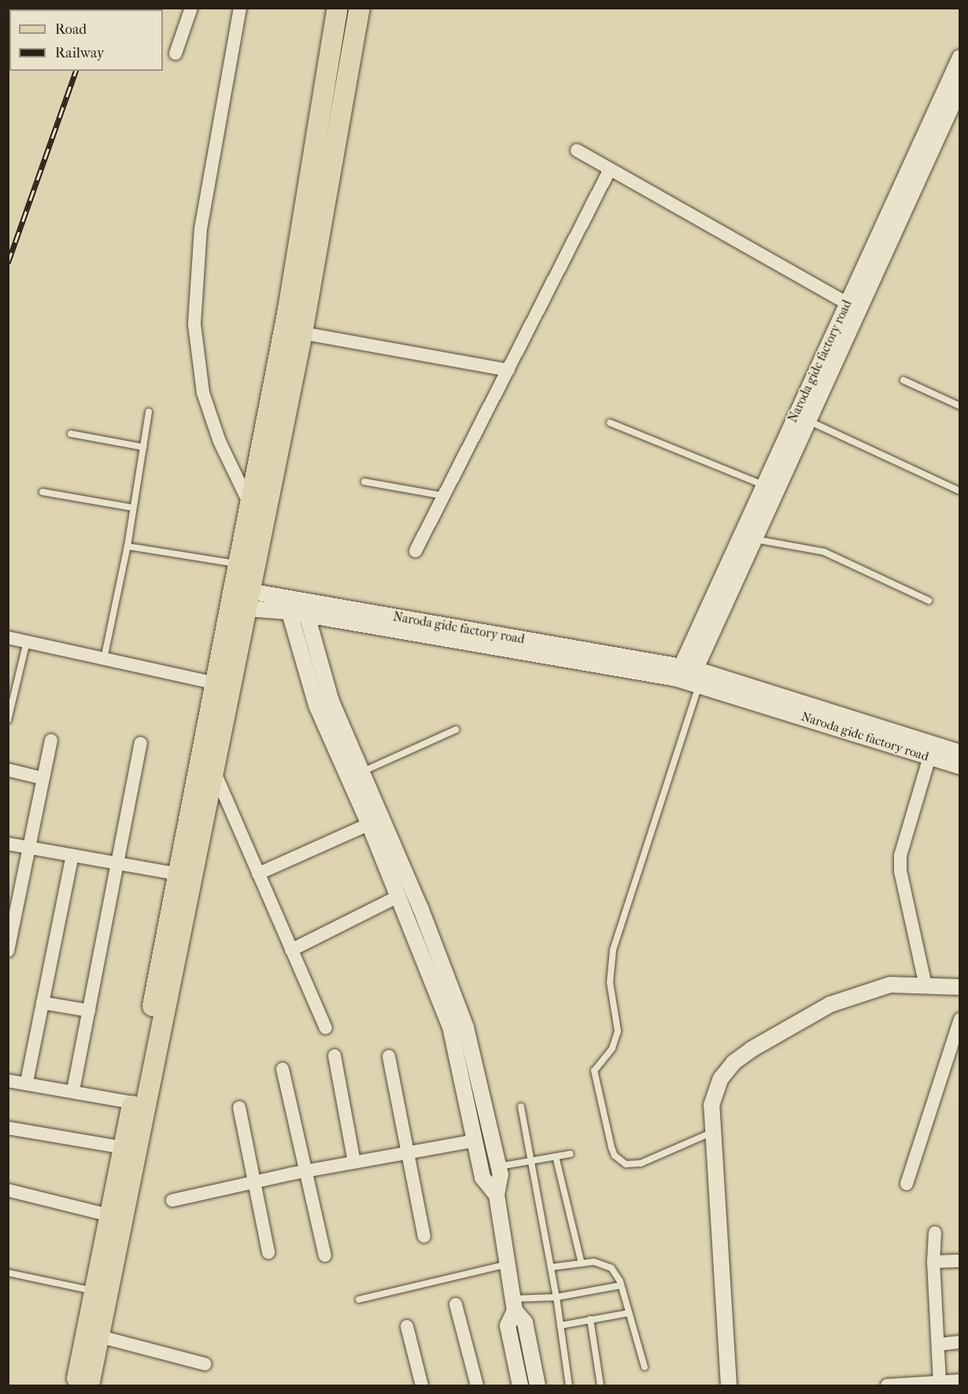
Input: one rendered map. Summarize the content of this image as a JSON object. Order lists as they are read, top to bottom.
{
  "streets": {
    "street": ["Naroda gidc factory road"]
  },
  "legend": ["Road", "Railway"]
}
